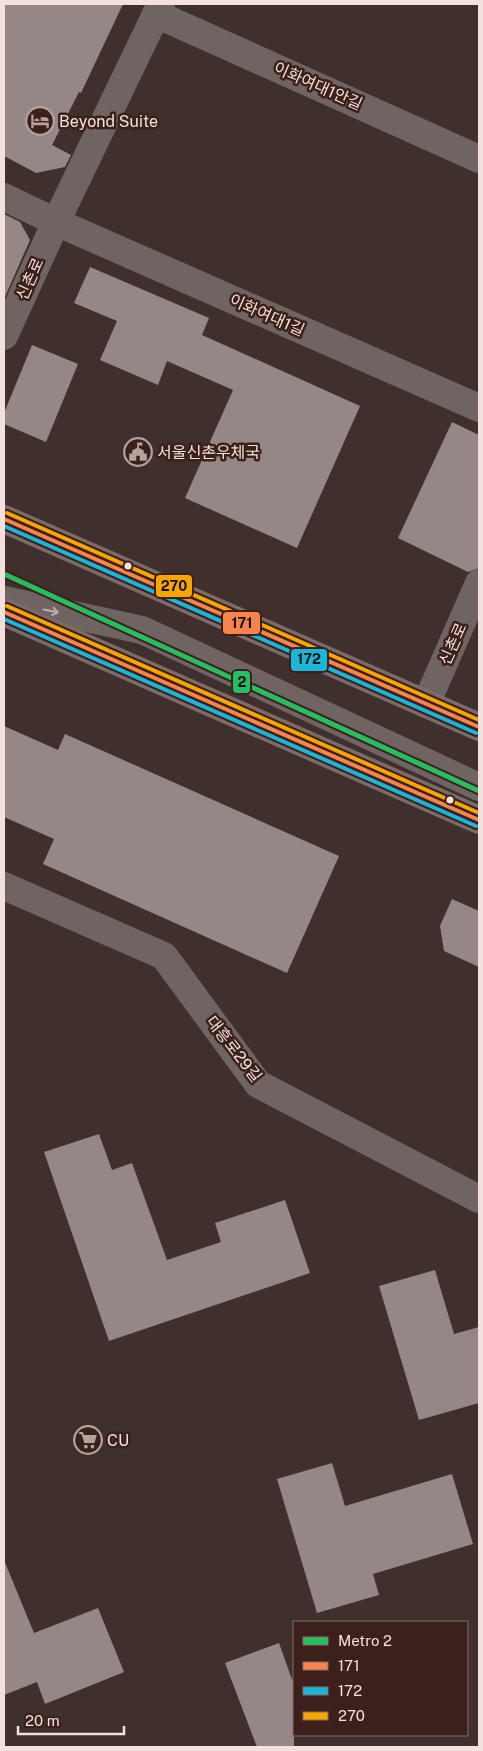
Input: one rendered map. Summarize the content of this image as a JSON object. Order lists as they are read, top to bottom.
{
  "streets": {
    "street": [
      "이화여대1안길",
      "신촌로",
      "이화여대1길",
      "대흥로29길"
    ]
  },
  "crossings": [
    ["신촌로", "이화여대1길"]
  ],
  "places": {
    "hotel": ["Beyond Suite"],
    "public building": ["서울신촌우체국"],
    "supermarket": ["CU"]
  },
  "lines": [
    "transit line 270",
    "transit line 171",
    "transit line 172",
    "metro line 2"
  ],
  "legend": [
    "Metro 2",
    "171",
    "172",
    "270"
  ],
  "scale_bar": "20 m"
}
